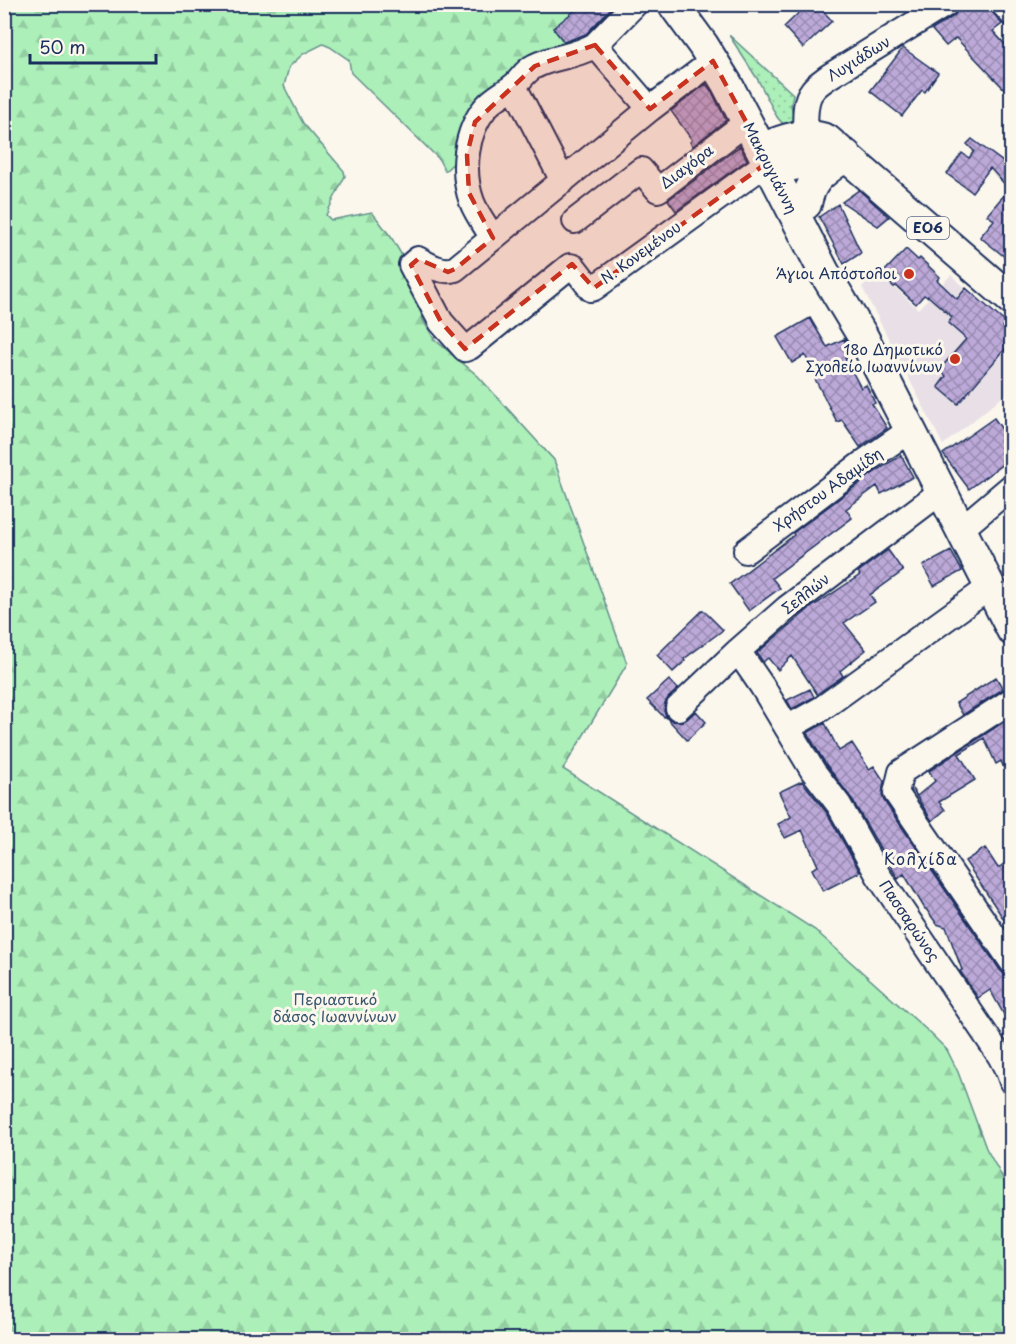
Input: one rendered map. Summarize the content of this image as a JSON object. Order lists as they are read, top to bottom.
{
  "streets": {
    "main road": ["Μακρυγιάννη", "ΕΟ6"],
    "street": [
      "Λυγιάδων",
      "Διαγόρα",
      "Ν. Κονεμένου",
      "Χρήστου Αδαμίδη",
      "Σελλών",
      "Πασσαρώνος"
    ]
  },
  "crossings": [
    ["Λυγιάδων", "ΕΟ6"],
    ["Διαγόρα", "Μακρυγιάννη"],
    ["Μακρυγιάννη", "Ν. Κονεμένου"],
    ["Μακρυγιάννη", "Χρήστου Αδαμίδη"],
    ["Μακρυγιάννη", "Σελλών"],
    ["Σελλών", "Πασσαρώνος"]
  ],
  "districts": ["Κολχίδα"],
  "parks": ["Περιαστικό δάσος Ιωαννίνων"],
  "places": ["Άγιοι Απόστολοι", "18ο Δημοτικό Σχολείο Ιωαννίνων"],
  "scale_bar": "50 m"
}
